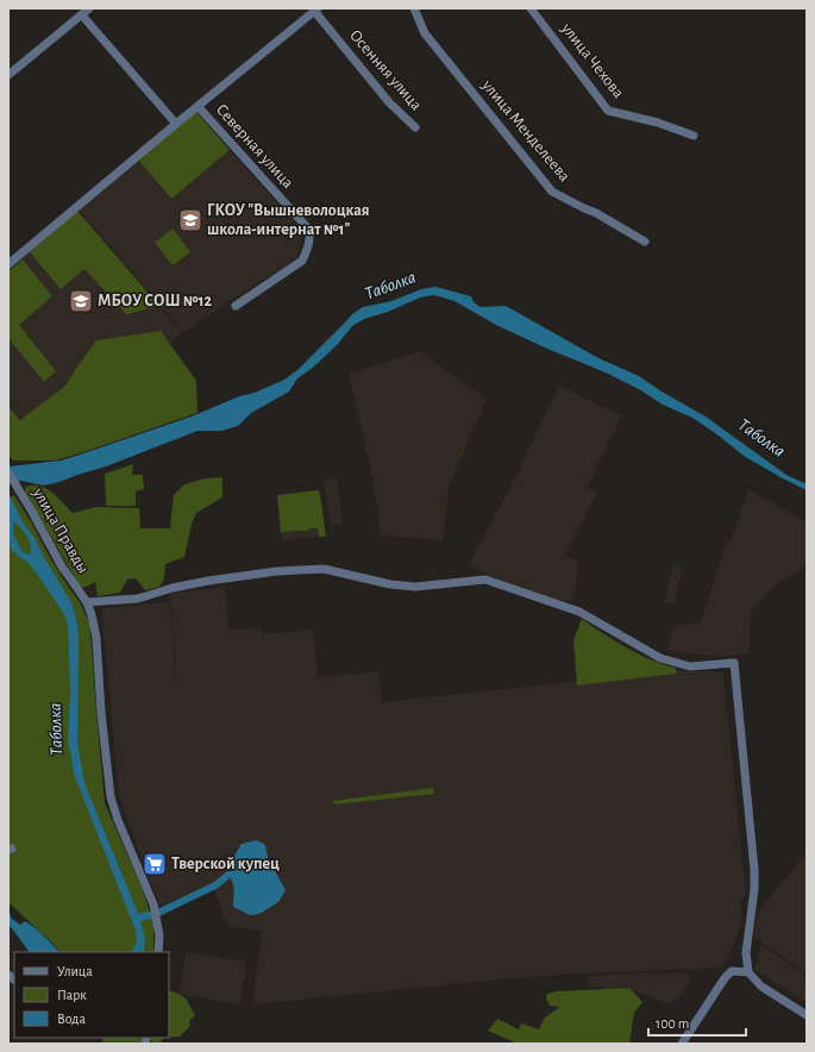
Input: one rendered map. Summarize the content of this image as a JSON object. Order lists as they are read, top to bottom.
{
  "streets": {
    "street": [
      "улица Чехова",
      "Осенняя улица",
      "улица Менделеева",
      "Северная улица",
      "улица Правды"
    ]
  },
  "crossings": [
    ["Осенняя улица", "Северная улица"]
  ],
  "water": ["Таболка"],
  "places": {
    "school or university": ["ГКОУ \"Вышневолоцкая школа-интернат №1\"", "МБОУ СОШ №12"],
    "supermarket": ["Тверской купец"]
  },
  "legend": ["Улица", "Парк", "Вода"],
  "scale_bar": "100 m"
}
